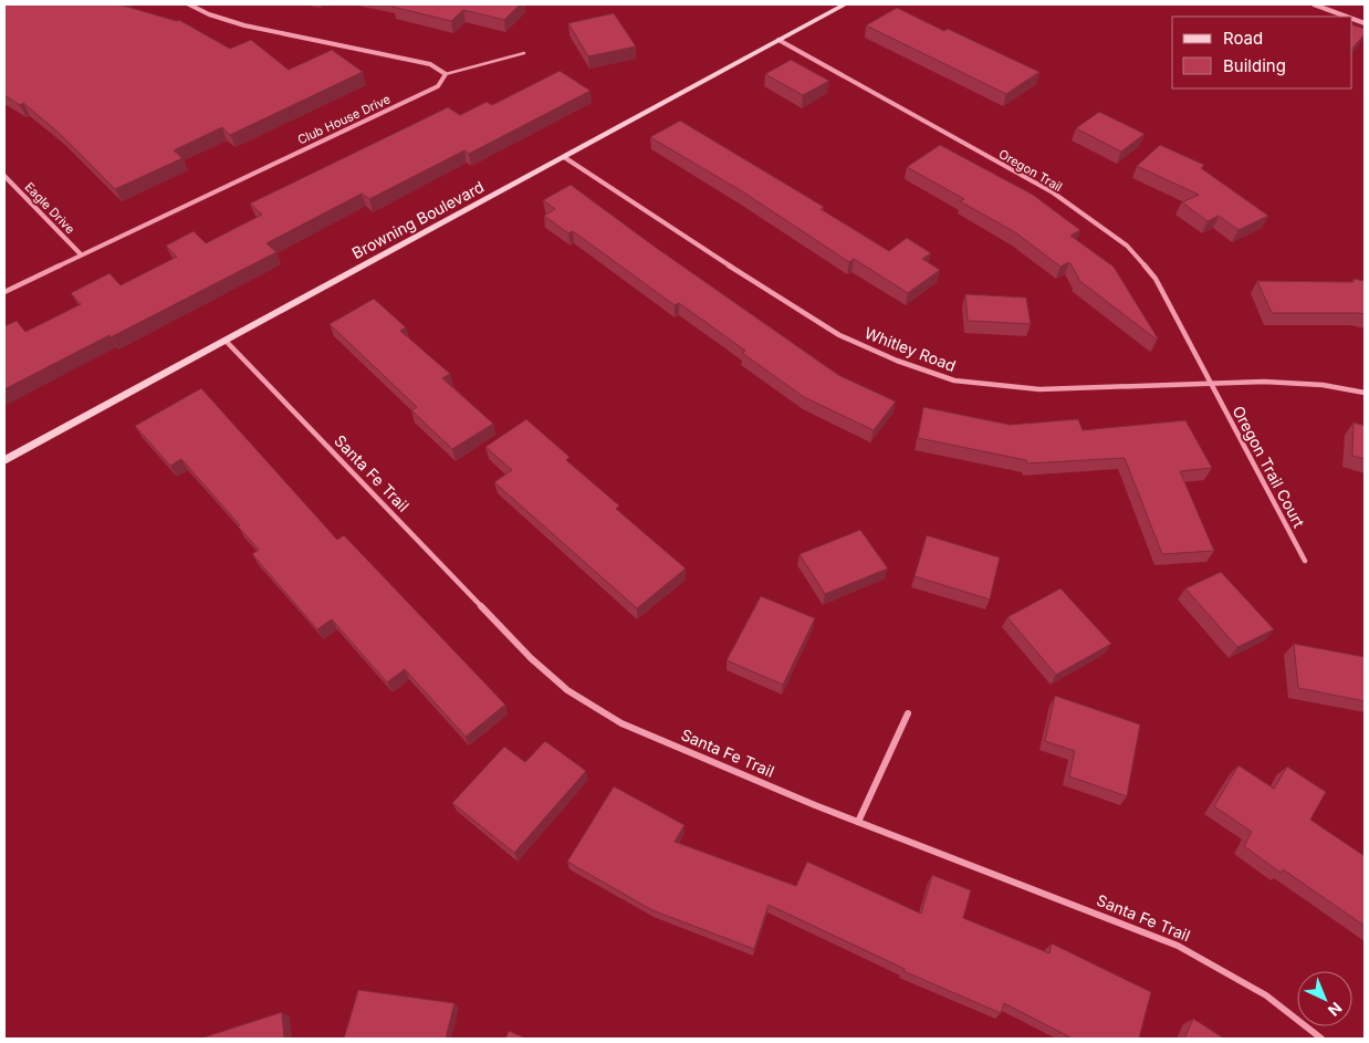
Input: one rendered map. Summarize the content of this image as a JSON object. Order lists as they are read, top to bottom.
{
  "streets": {
    "street": [
      "Club House Drive",
      "Oregon Trail",
      "Eagle Drive",
      "Browning Boulevard",
      "Whitley Road",
      "Oregon Trail Court",
      "Santa Fe Trail"
    ]
  },
  "crossings": [
    ["Club House Drive", "Eagle Drive"],
    ["Oregon Trail", "Browning Boulevard"],
    ["Oregon Trail", "Whitley Road"],
    ["Oregon Trail", "Oregon Trail Court"],
    ["Browning Boulevard", "Whitley Road"],
    ["Browning Boulevard", "Santa Fe Trail"],
    ["Whitley Road", "Oregon Trail Court"]
  ],
  "legend": ["Road", "Building"],
  "north": "bottom right"
}
